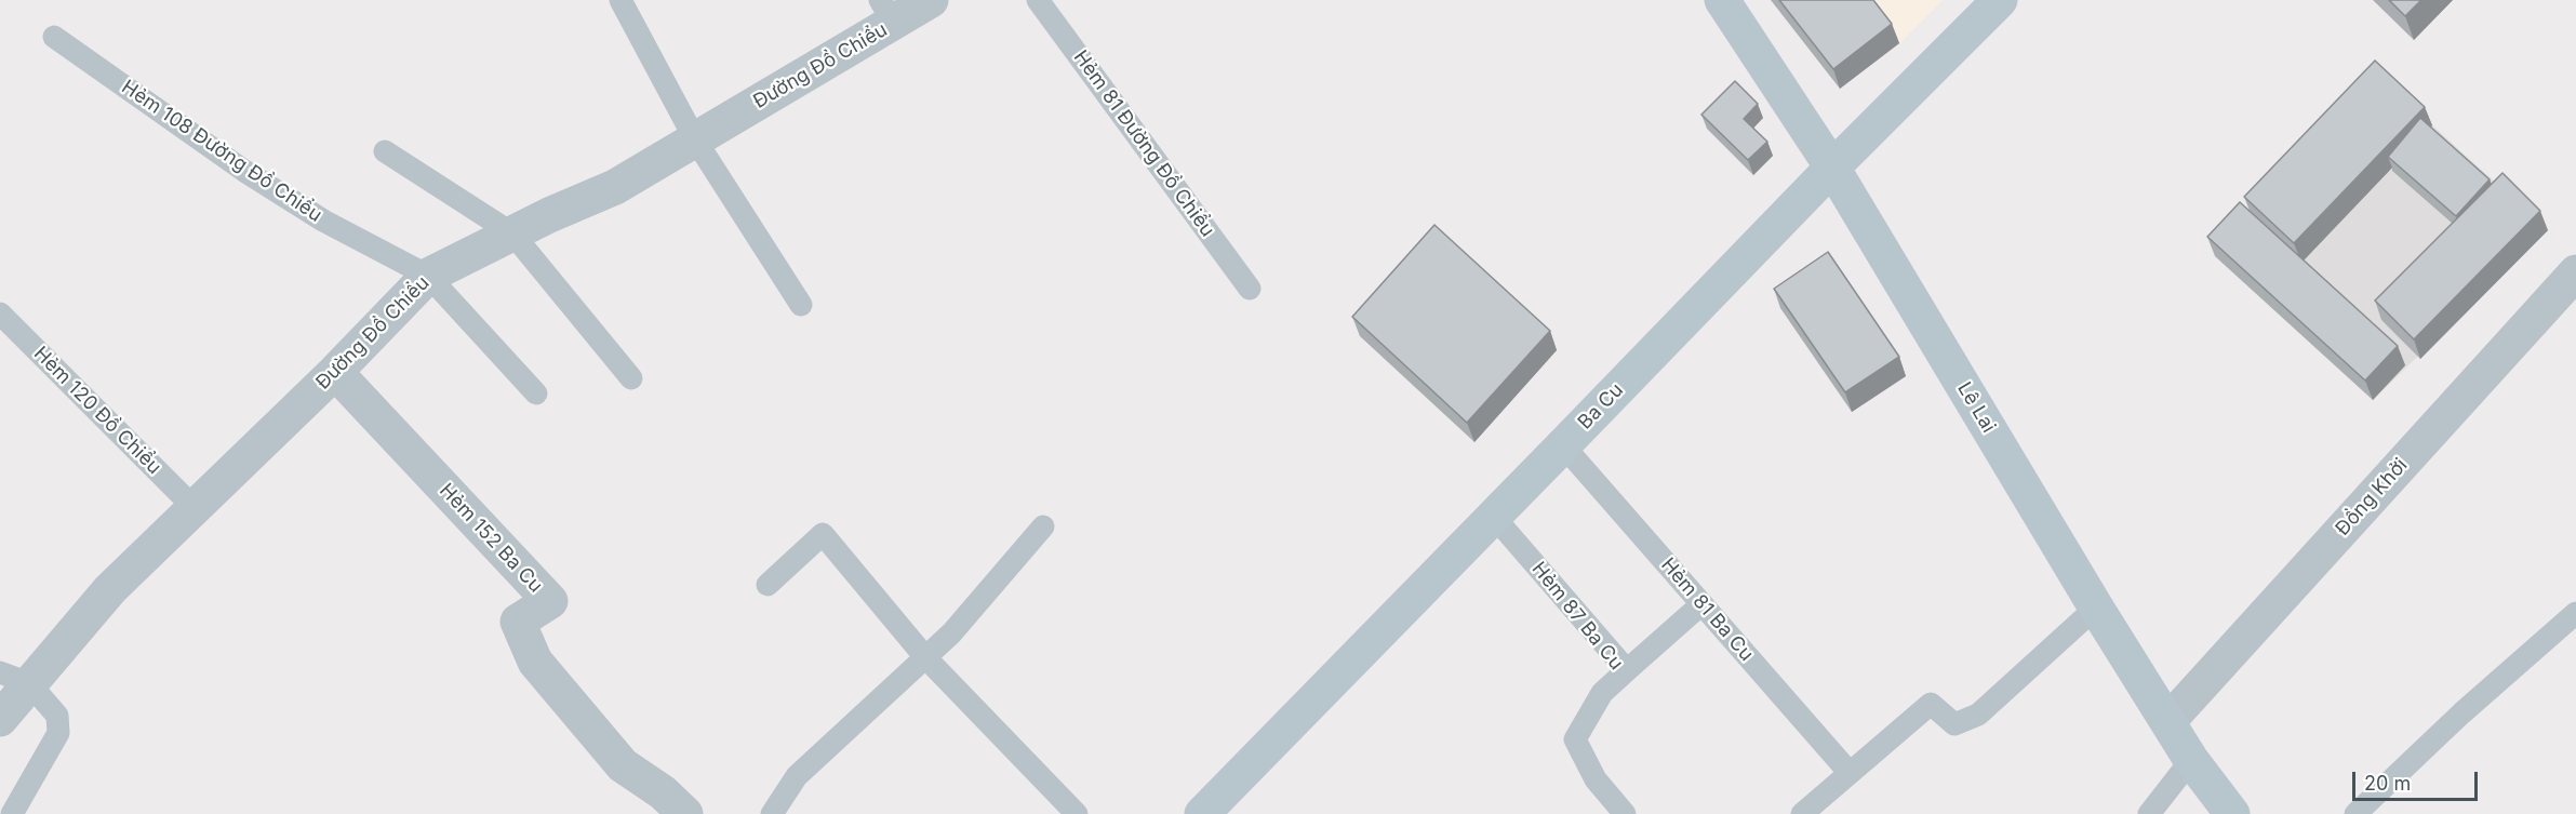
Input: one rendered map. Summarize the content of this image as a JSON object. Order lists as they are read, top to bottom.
{
  "streets": {
    "main road": ["Ba Cu", "Lê Lai"],
    "street": ["Đường Đồ Chiểu", "Đồng Khởi", "Hẻm 152 Ba Cu"],
    "lane": [
      "Hẻm 81 Đường Đồ Chiểu",
      "Hẻm 108 Đường Đồ Chiểu",
      "Hẻm 120 Đồ Chiểu",
      "Hẻm 81 Ba Cu",
      "Hẻm 87 Ba Cu"
    ]
  },
  "crossings": [
    ["Đường Đồ Chiểu", "Hẻm 108 Đường Đồ Chiểu"],
    ["Đường Đồ Chiểu", "Hẻm 120 Đồ Chiểu"],
    ["Đường Đồ Chiểu", "Hẻm 152 Ba Cu"],
    ["Ba Cu", "Lê Lai"],
    ["Ba Cu", "Hẻm 81 Ba Cu"],
    ["Ba Cu", "Hẻm 87 Ba Cu"],
    ["Lê Lai", "Đồng Khởi"]
  ],
  "scale_bar": "20 m"
}
